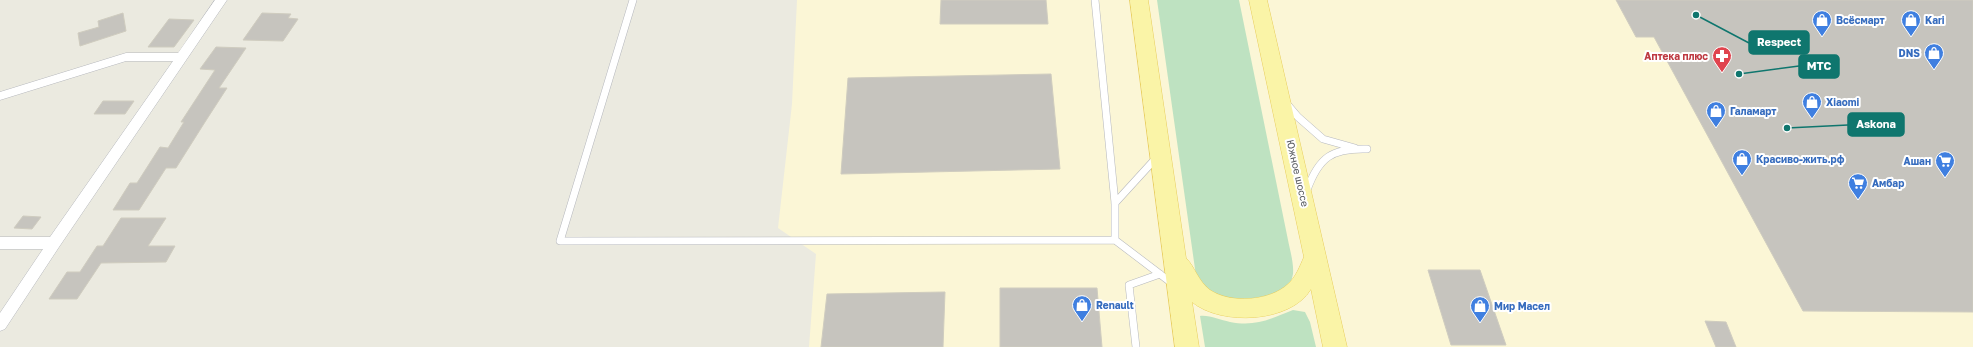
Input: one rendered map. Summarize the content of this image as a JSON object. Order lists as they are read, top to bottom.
{
  "streets": {
    "main road": ["Южное шоссе"]
  },
  "places": {
    "other": ["Respect", "МТС", "Askona"],
    "shop": [
      "Всёсмарт",
      "Kari",
      "DNS",
      "Xiaomi",
      "Галамарт",
      "Красиво-жить.рф",
      "Renault",
      "Мир Масел"
    ],
    "pharmacy": ["Аптека плюс"],
    "supermarket": ["Ашан", "Амбар"]
  }
}
